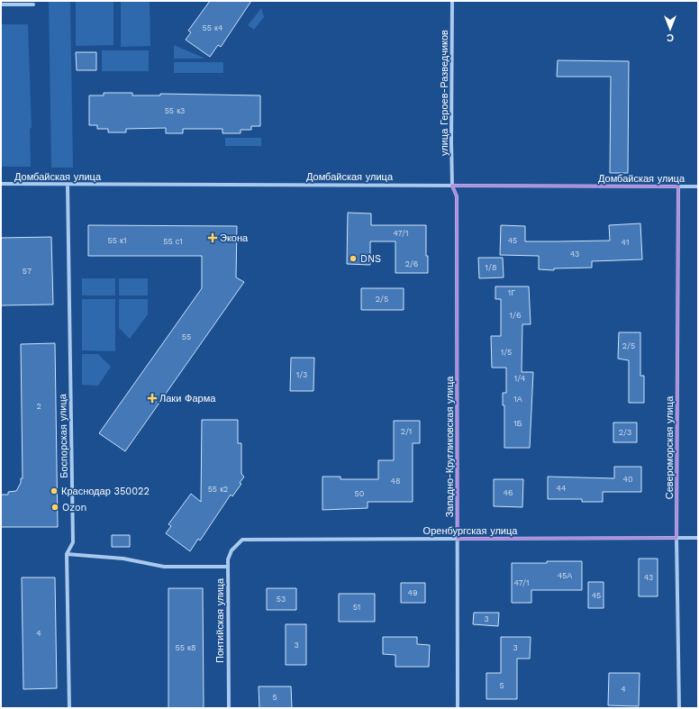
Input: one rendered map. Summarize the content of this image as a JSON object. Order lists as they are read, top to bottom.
{
  "streets": {
    "street": [
      "улица Героев-Разведчиков",
      "Домбайская улица",
      "Боспорская улица",
      "Западно-Кругликовская улица",
      "Североморская улица",
      "Оренбургская улица",
      "Понтийская улица"
    ]
  },
  "crossings": [
    ["улица Героев-Разведчиков", "Домбайская улица"],
    ["улица Героев-Разведчиков", "Западно-Кругликовская улица"],
    ["Домбайская улица", "Боспорская улица"],
    ["Домбайская улица", "Западно-Кругликовская улица"],
    ["Домбайская улица", "Североморская улица"],
    ["Западно-Кругликовская улица", "Оренбургская улица"],
    ["Североморская улица", "Оренбургская улица"],
    ["Оренбургская улица", "Понтийская улица"]
  ],
  "places": {
    "health": ["Экона", "Лаки Фарма"],
    "other": ["DNS", "Краснодар 350022", "Ozon"]
  },
  "house_numbers": [
    "55 к4",
    "55 к3",
    "47/1",
    "55 к1",
    "45",
    "55 с1",
    "41",
    "43",
    "2/6",
    "1/8",
    "57",
    "1Г",
    "2/5",
    "1/6",
    "55",
    "2/5",
    "1/5",
    "1/3",
    "1/4",
    "1А",
    "2",
    "1Б",
    "2/1",
    "2/3",
    "40",
    "48",
    "44",
    "55 к2",
    "46",
    "50",
    "45А",
    "43",
    "47/1",
    "49",
    "45",
    "53",
    "51",
    "3",
    "4",
    "3",
    "55 к8",
    "3",
    "5",
    "4",
    "5"
  ],
  "north": "bottom"
}
